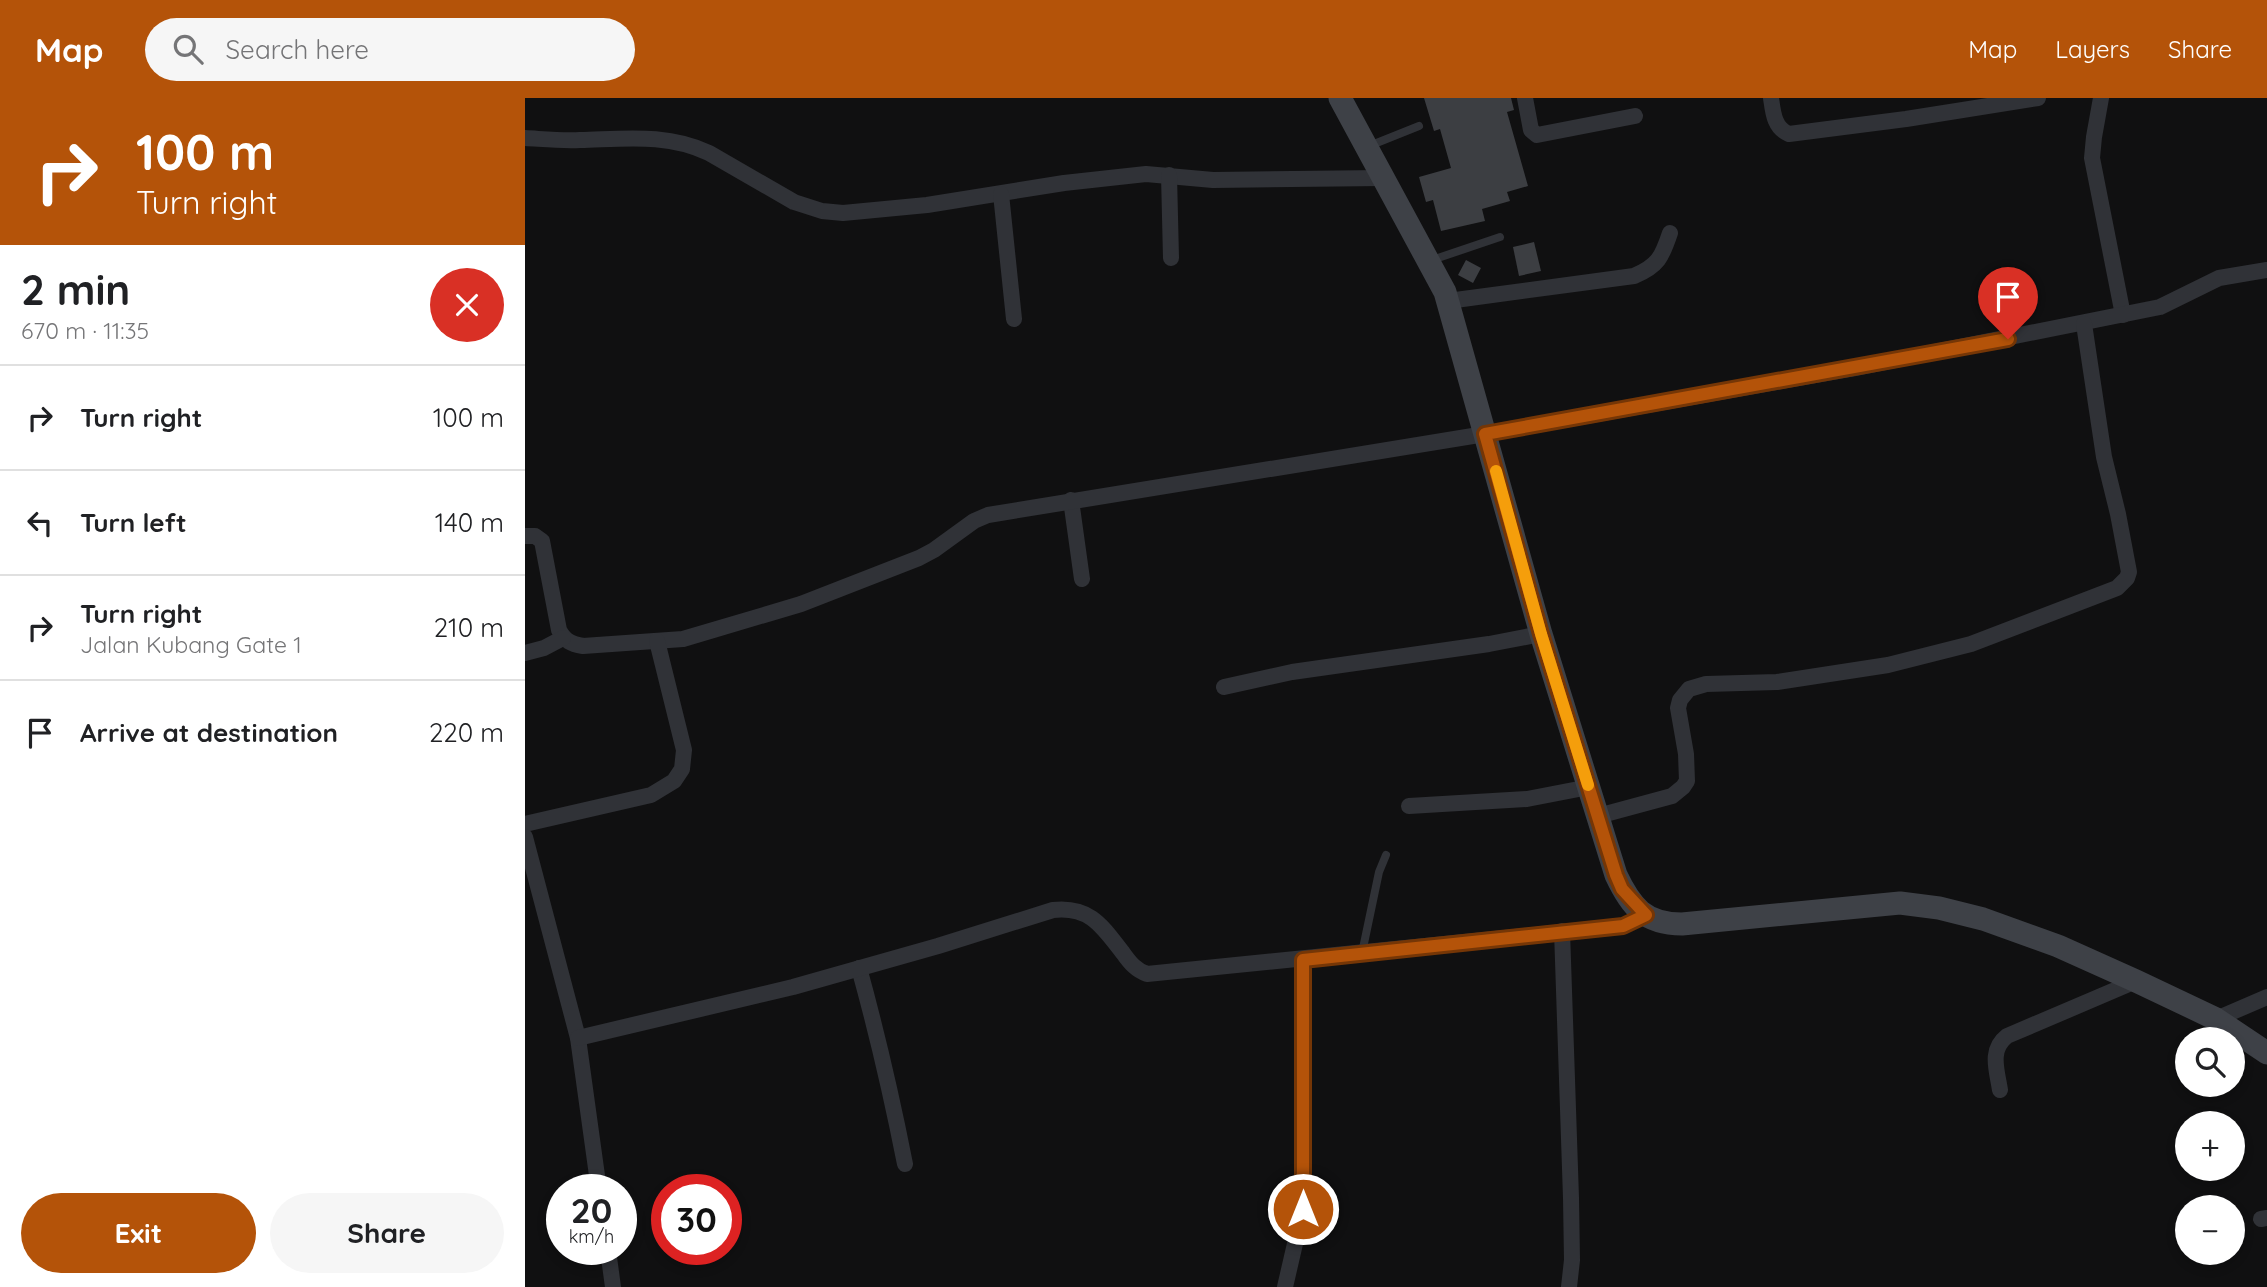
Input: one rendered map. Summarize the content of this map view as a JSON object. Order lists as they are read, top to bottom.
{
  "page": {
    "header": "Map",
    "search": "Search here",
    "nav": ["Map", "Layers", "Share"],
    "turn": ["100 m", "Turn right"],
    "heading": ["2 min", "670 m · 11:35"],
    "list": [
      {
        "name": "Turn right",
        "value": "100 m"
      },
      {
        "name": "Turn left",
        "value": "140 m"
      },
      {
        "name": "Turn right",
        "note": "Jalan Kubang Gate 1",
        "value": "210 m"
      },
      {
        "name": "Arrive at destination",
        "value": "220 m"
      }
    ],
    "map_buttons": ["+", "−"],
    "speed": "20 km/h",
    "limit": "30",
    "buttons": ["Exit", "Share"]
  }
}
